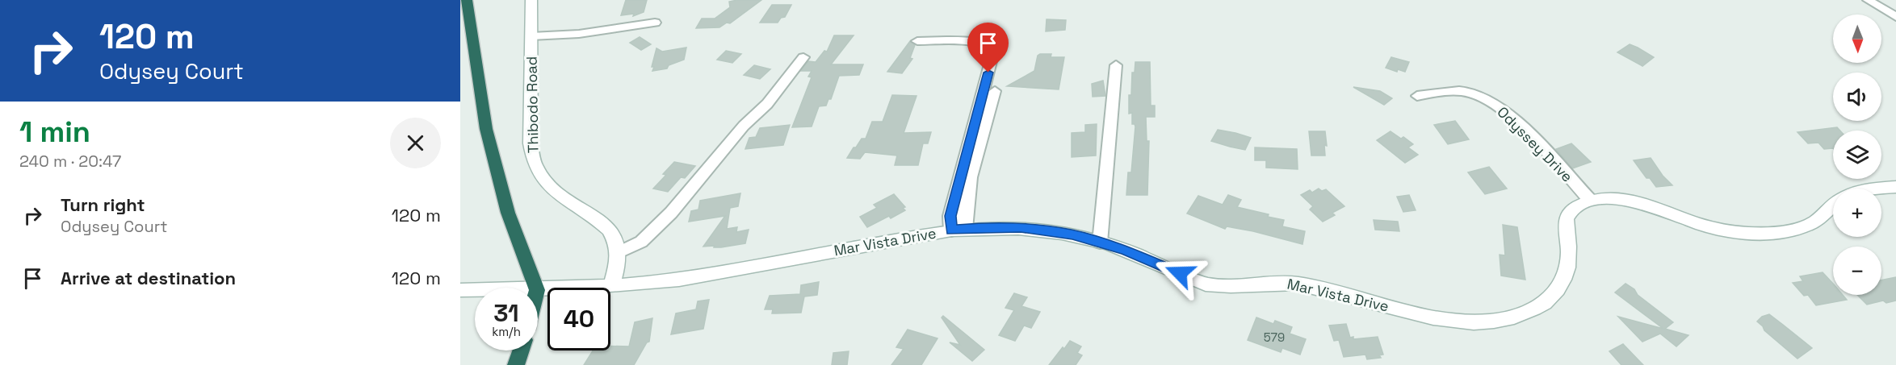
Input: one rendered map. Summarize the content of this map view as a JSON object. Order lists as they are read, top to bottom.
{
  "streets": {
    "street": ["Thibodo Road", "Odyssey Drive", "Mar Vista Drive"]
  },
  "crossings": [
    ["Odyssey Drive", "Mar Vista Drive"]
  ],
  "house_numbers": ["579"],
  "north": "bottom",
  "page": {
    "turn": ["120 m", "Odysey Court"],
    "map_buttons": ["+", "−"],
    "heading": ["1 min", "240 m · 20:47"],
    "list": [
      {
        "name": "Turn right",
        "note": "Odysey Court",
        "value": "120 m"
      },
      {
        "name": "Arrive at destination",
        "value": "120 m"
      }
    ],
    "speed": "31 km/h",
    "limit": "40"
  }
}
